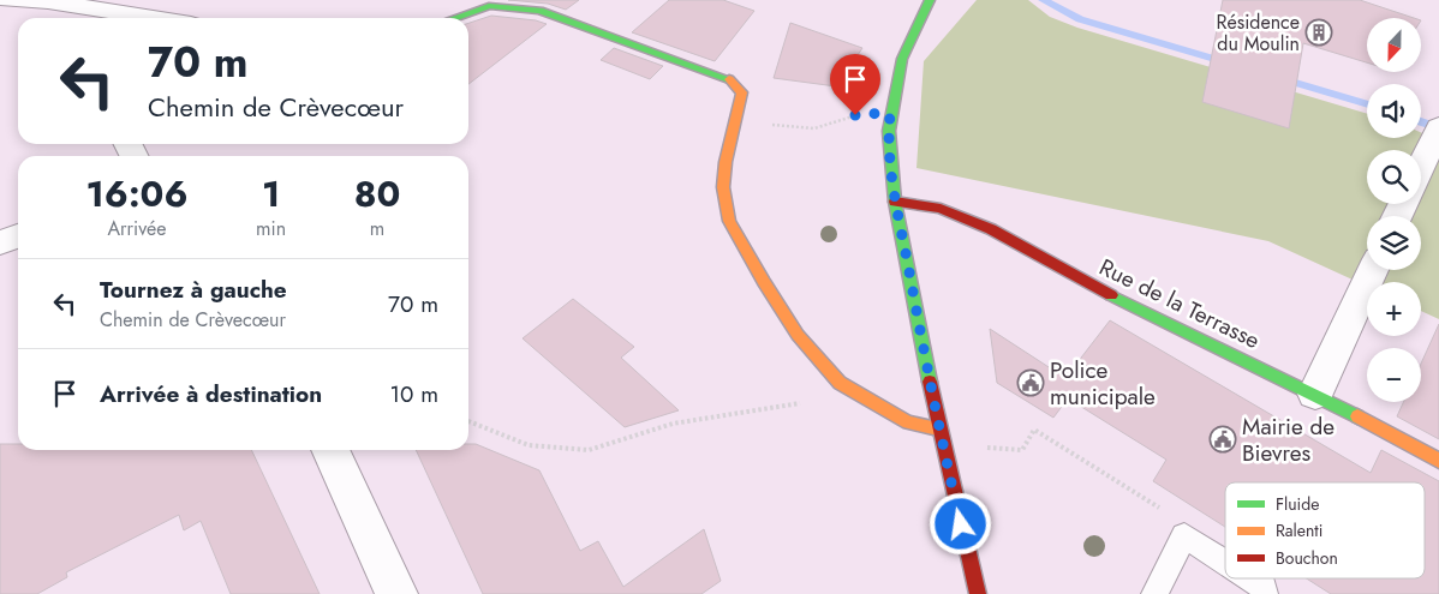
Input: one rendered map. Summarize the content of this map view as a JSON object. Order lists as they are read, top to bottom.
{
  "streets": {
    "street": ["Rue de la Terrasse"]
  },
  "places": {
    "building": ["Résidence du Moulin"],
    "public building": ["Police municipale", "Mairie de Bievres"]
  },
  "legend": ["Fluide", "Ralenti", "Bouchon"],
  "north": "bottom",
  "page": {
    "map_buttons": ["+", "−"],
    "turn": ["70 m", "Chemin de Crèvecœur"],
    "eta": [
      "16:06",
      "Arrivée",
      "1",
      "min",
      "80",
      "m"
    ],
    "list": [
      {
        "name": "Tournez à gauche",
        "note": "Chemin de Crèvecœur",
        "value": "70 m"
      },
      {
        "name": "Arrivée à destination",
        "value": "10 m"
      }
    ]
  }
}
